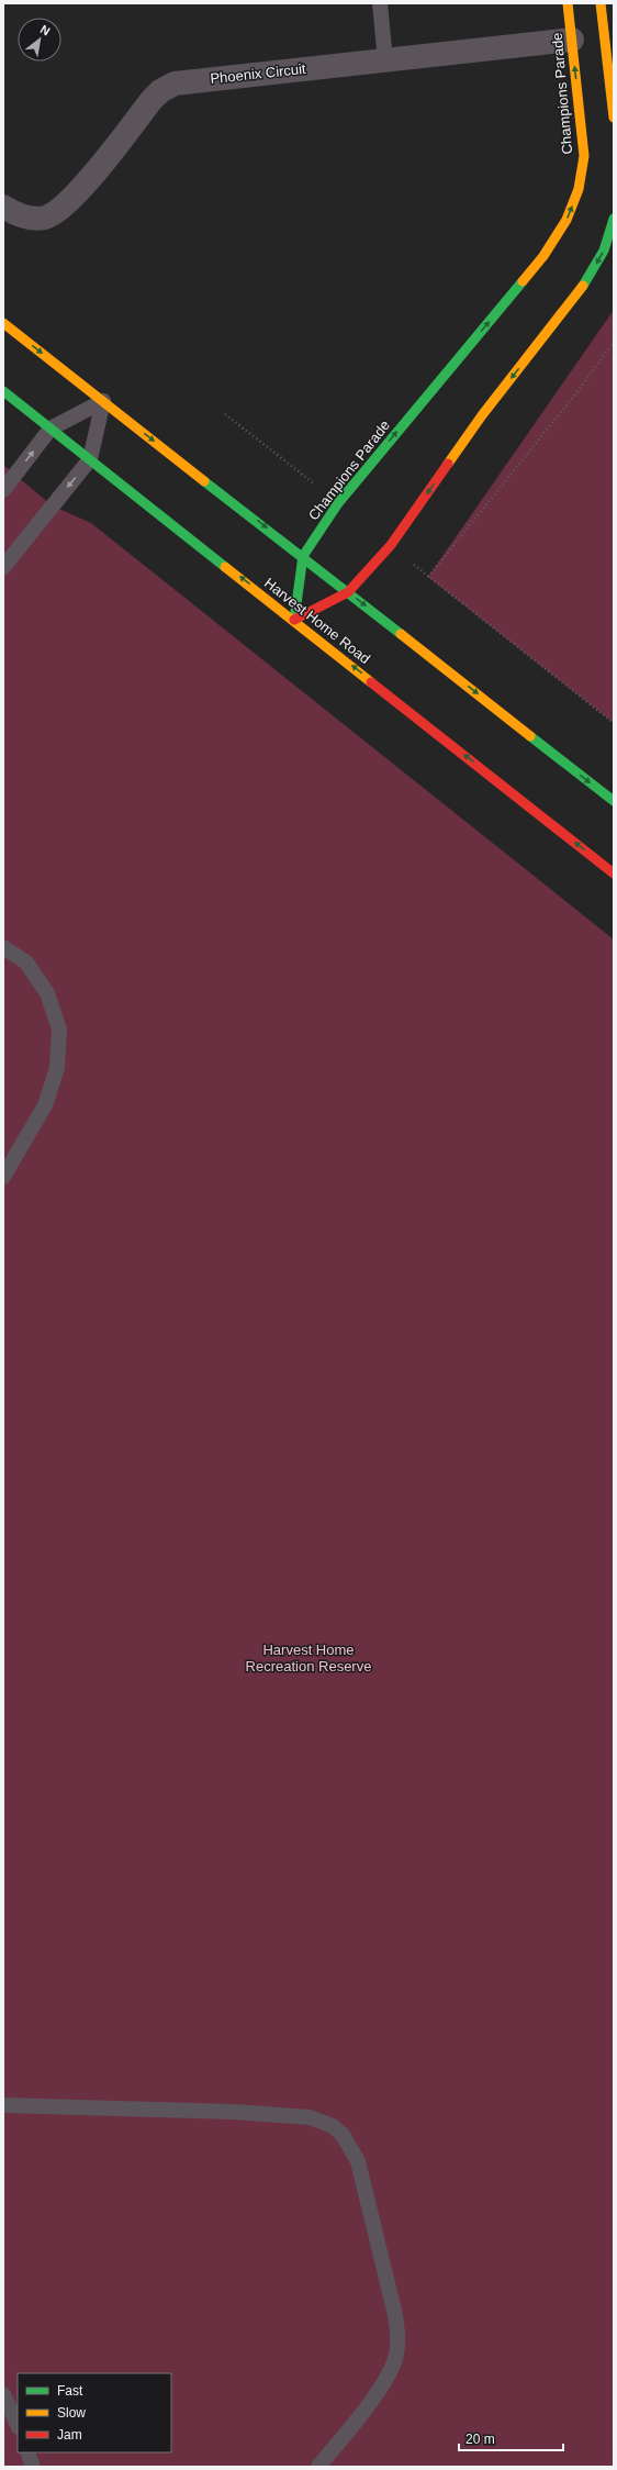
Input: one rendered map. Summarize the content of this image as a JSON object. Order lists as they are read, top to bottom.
{
  "streets": {
    "street": ["Phoenix Circuit", "Champions Parade", "Harvest Home Road"]
  },
  "crossings": [
    ["Phoenix Circuit", "Champions Parade"],
    ["Champions Parade", "Harvest Home Road"]
  ],
  "parks": ["Harvest Home Recreation Reserve"],
  "legend": ["Fast", "Slow", "Jam"],
  "scale_bar": "20 m",
  "north": "top right"
}
